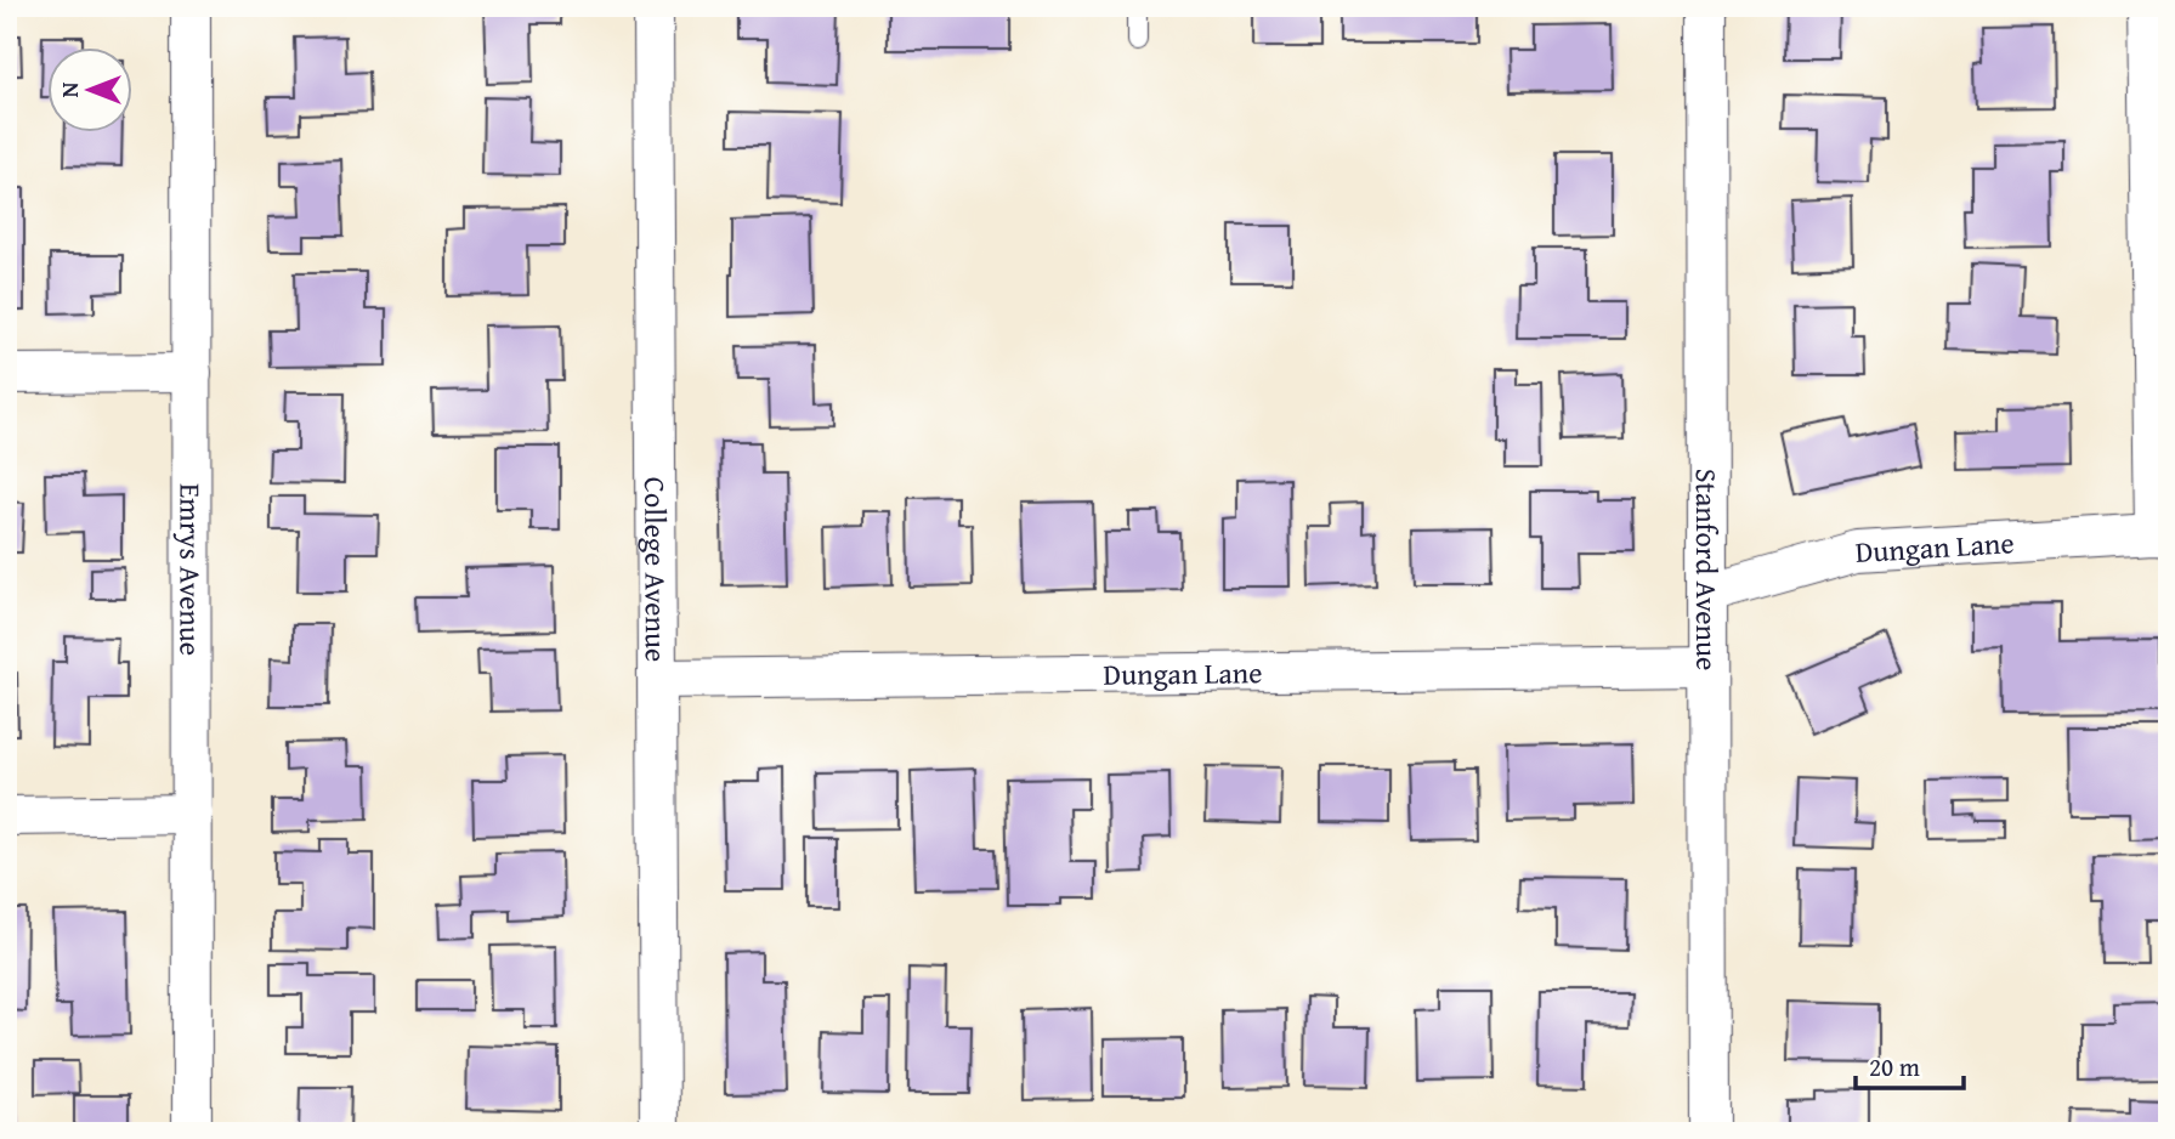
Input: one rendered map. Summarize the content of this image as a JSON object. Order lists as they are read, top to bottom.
{
  "streets": {
    "street": [
      "Dungan Lane",
      "Emrys Avenue",
      "College Avenue",
      "Stanford Avenue"
    ]
  },
  "crossings": [
    ["Dungan Lane", "College Avenue"],
    ["Dungan Lane", "Stanford Avenue"]
  ],
  "scale_bar": "20 m",
  "north": "left"
}
